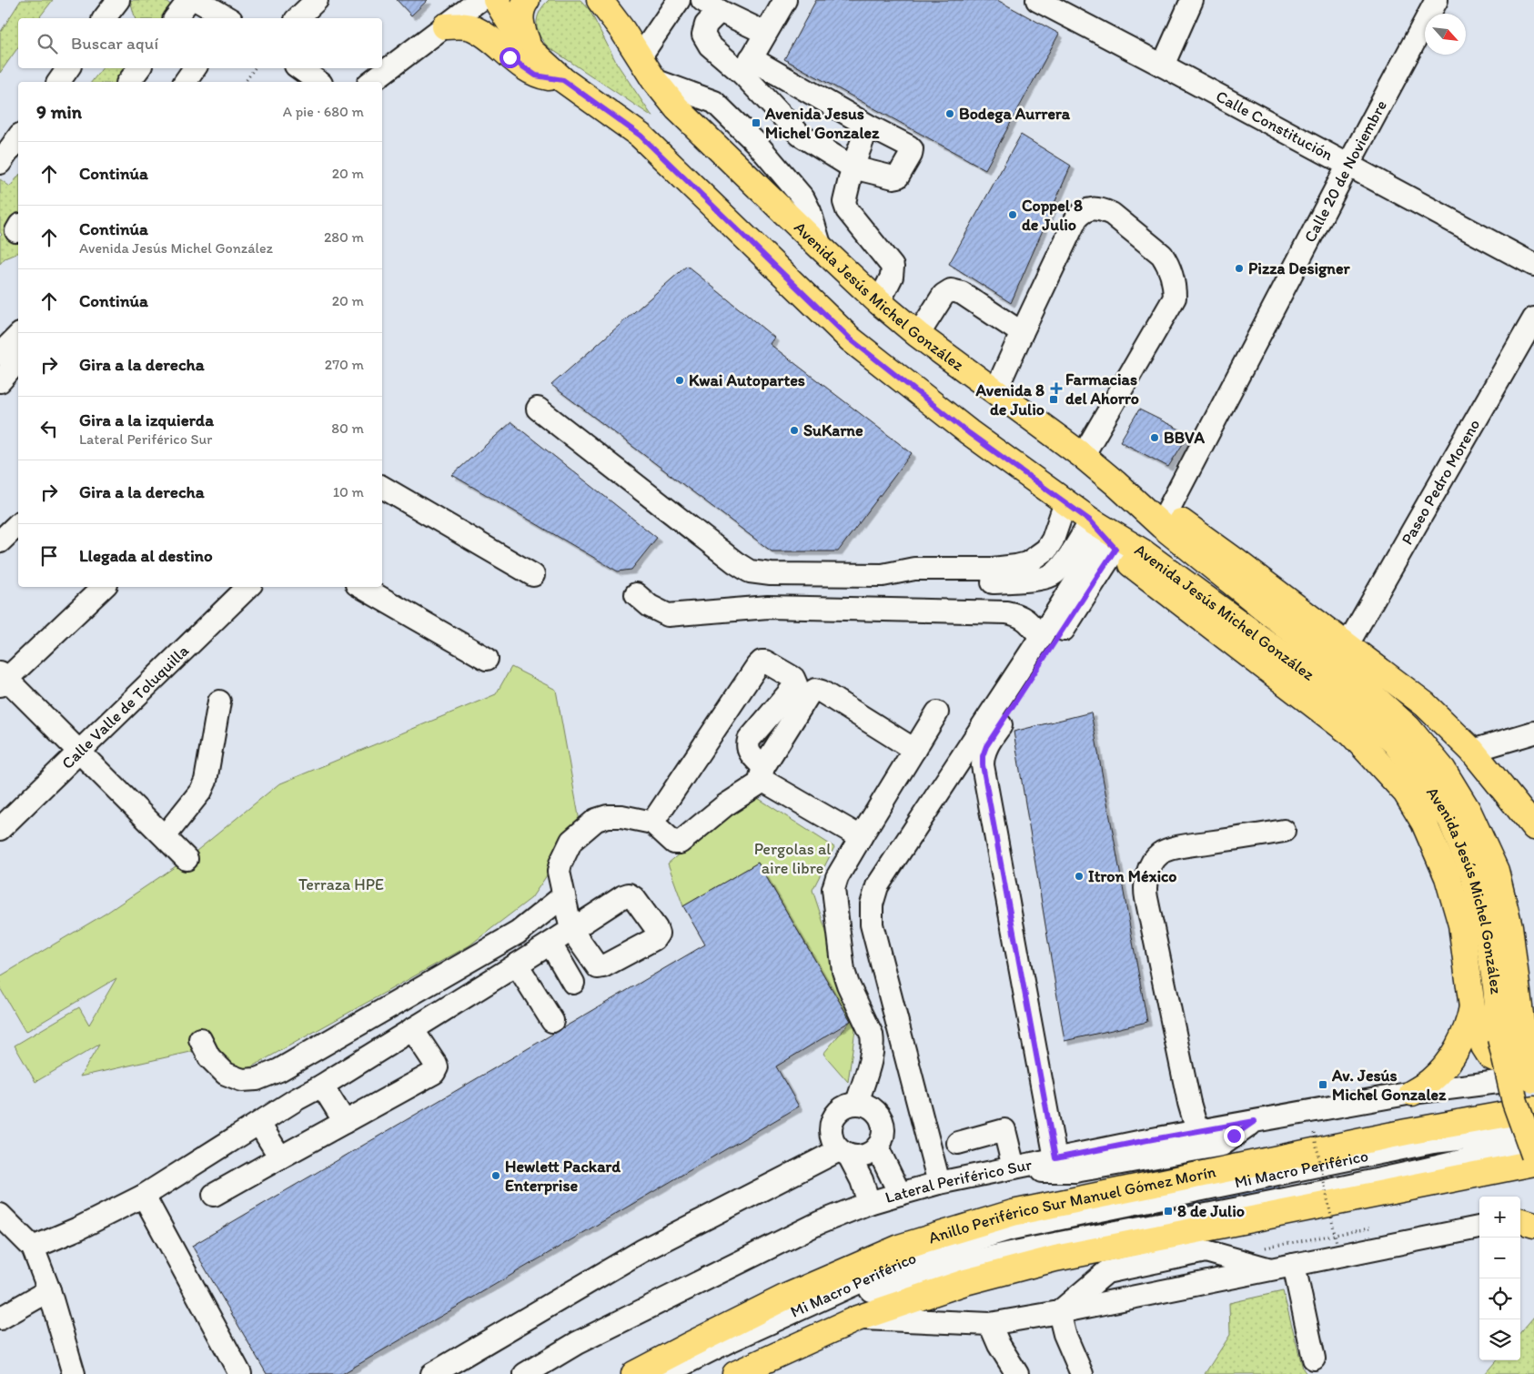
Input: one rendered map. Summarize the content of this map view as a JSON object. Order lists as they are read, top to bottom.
{
  "streets": {
    "main road": ["Avenida Jesús Michel González", "Anillo Periférico Sur Manuel Gómez Morín"],
    "street": [
      "Calle Constitución",
      "Calle 20 de Noviembre",
      "Paseo Pedro Moreno",
      "Calle Valle de Toluquilla",
      "Mi Macro Periférico",
      "Lateral Periférico Sur"
    ]
  },
  "crossings": [
    ["Calle Constitución", "Calle 20 de Noviembre"],
    ["Avenida Jesús Michel González", "Lateral Periférico Sur"]
  ],
  "parks": ["Pergolas al aire libre", "Terraza HPE"],
  "places": {
    "other": [
      "Bodega Aurrera",
      "Coppel 8 de Julio",
      "Pizza Designer",
      "Kwai Autopartes",
      "SuKarne",
      "BBVA",
      "Itron México",
      "Hewlett Packard Enterprise"
    ],
    "transit": [
      "Avenida Jesus Michel Gonzalez",
      "Avenida 8 de Julio",
      "Av. Jesús Michel Gonzalez",
      "8 de Julio"
    ],
    "health": ["Farmacias del Ahorro"]
  },
  "north": "bottom right",
  "page": {
    "search": "Buscar aquí",
    "heading": ["9 min", "A pie · 680 m"],
    "list": [
      ["Continúa", "20 m"],
      ["Continúa", "Avenida Jesús Michel González", "280 m"],
      ["Continúa", "20 m"],
      ["Gira a la derecha", "270 m"],
      ["Gira a la izquierda", "Lateral Periférico Sur", "80 m"],
      ["Gira a la derecha", "10 m"],
      "Llegada al destino"
    ],
    "map_buttons": ["+", "−"]
  }
}
